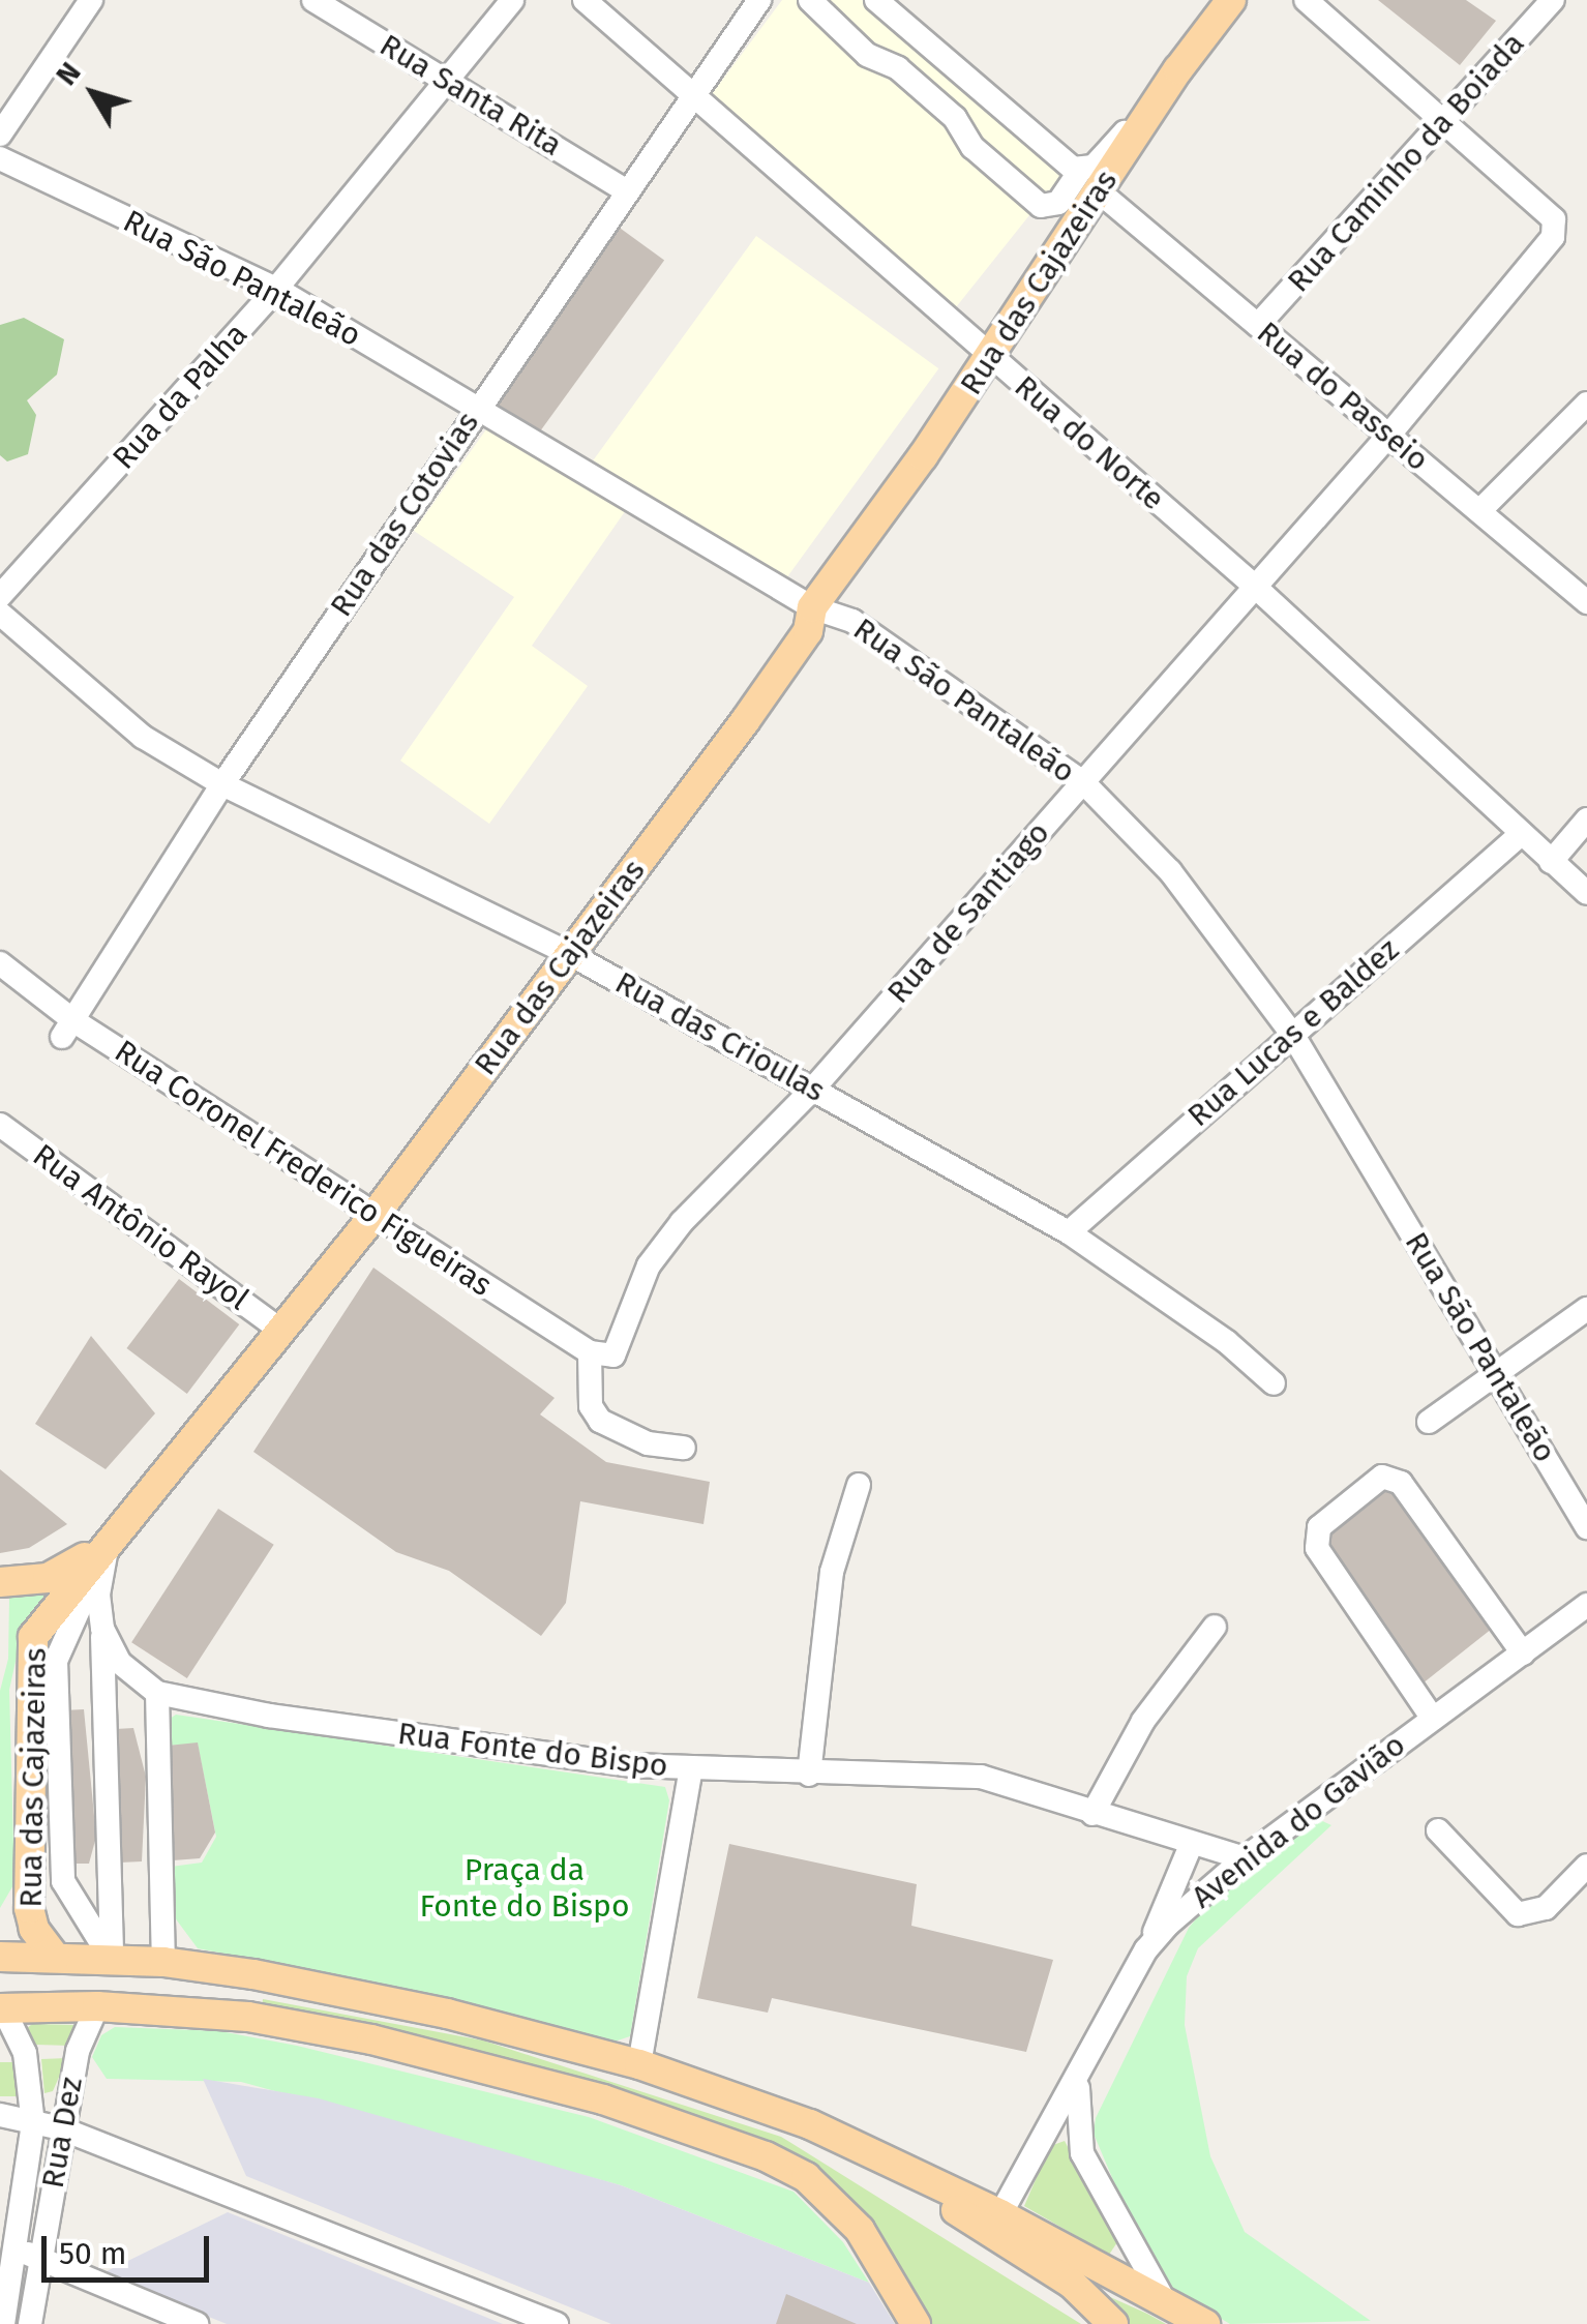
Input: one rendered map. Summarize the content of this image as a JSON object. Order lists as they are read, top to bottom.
{
  "streets": {
    "main road": ["Rua das Cajazeiras"],
    "street": [
      "Rua Santa Rita",
      "Rua Caminho da Boiada",
      "Rua São Pantaleão",
      "Rua da Palha",
      "Rua do Passeio",
      "Rua do Norte",
      "Rua das Cotovias",
      "Rua de Santiago",
      "Rua Lucas e Baldez",
      "Rua das Crioulas",
      "Rua Coronel Frederico Figueiras",
      "Rua Antônio Rayol",
      "Rua Fonte do Bispo",
      "Avenida do Gavião",
      "Rua Dez"
    ]
  },
  "crossings": [
    ["Rua Santa Rita", "Rua da Palha"],
    ["Rua Santa Rita", "Rua das Cotovias"],
    ["Rua Caminho da Boiada", "Rua do Passeio"],
    ["Rua Caminho da Boiada", "Rua de Santiago"],
    ["Rua São Pantaleão", "Rua das Cajazeiras"],
    ["Rua São Pantaleão", "Rua da Palha"],
    ["Rua São Pantaleão", "Rua das Cotovias"],
    ["Rua São Pantaleão", "Rua de Santiago"],
    ["Rua São Pantaleão", "Rua Lucas e Baldez"],
    ["Rua das Cajazeiras", "Rua do Passeio"],
    ["Rua das Cajazeiras", "Rua do Norte"],
    ["Rua das Cajazeiras", "Rua das Crioulas"],
    ["Rua das Cajazeiras", "Rua Coronel Frederico Figueiras"],
    ["Rua das Cajazeiras", "Rua Antônio Rayol"],
    ["Rua do Passeio", "Rua de Santiago"],
    ["Rua do Norte", "Rua das Cotovias"],
    ["Rua do Norte", "Rua de Santiago"],
    ["Rua do Norte", "Rua Lucas e Baldez"],
    ["Rua das Cotovias", "Rua das Crioulas"],
    ["Rua das Cotovias", "Rua Coronel Frederico Figueiras"],
    ["Rua de Santiago", "Rua das Crioulas"],
    ["Rua de Santiago", "Rua Coronel Frederico Figueiras"],
    ["Rua Lucas e Baldez", "Rua das Crioulas"],
    ["Rua Fonte do Bispo", "Avenida do Gavião"]
  ],
  "parks": ["Praça da Fonte do Bispo"],
  "scale_bar": "50 m",
  "north": "top left"
}
